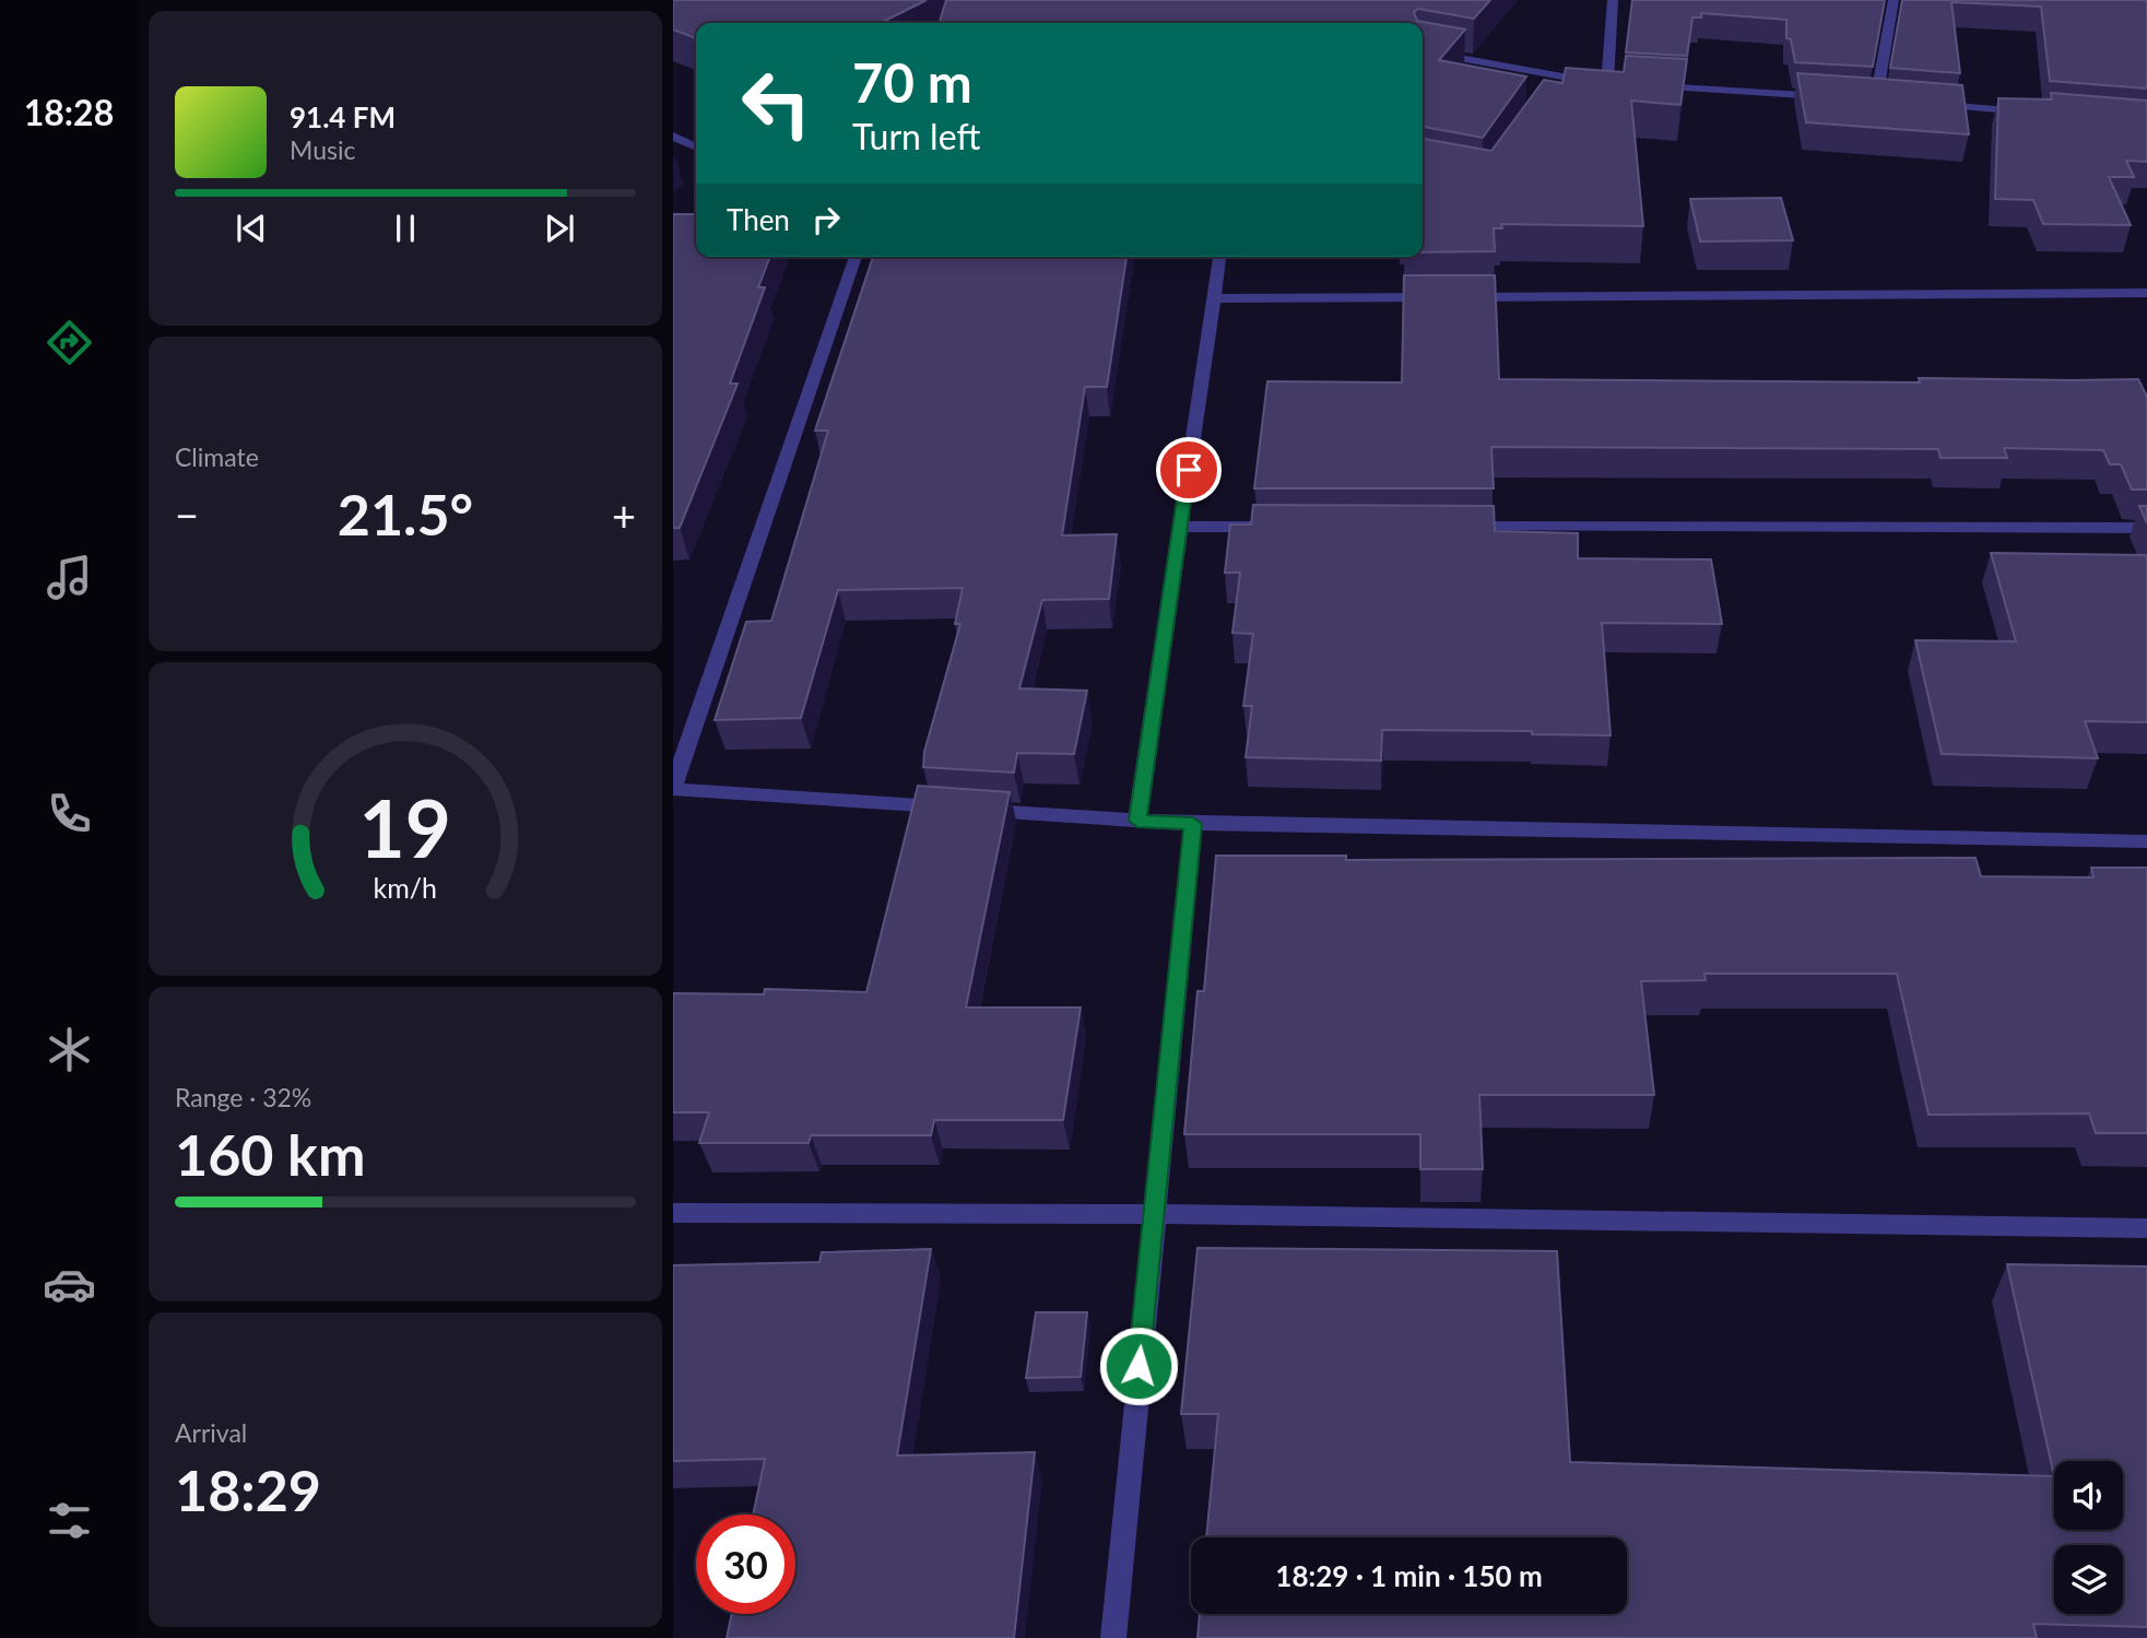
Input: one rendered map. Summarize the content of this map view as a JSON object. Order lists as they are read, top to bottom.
{
  "page": {
    "tabs": "18:28",
    "turn": ["70 m", "Turn left"],
    "song": ["91.4 FM", "Music"],
    "then": "Then",
    "tile": [
      "Climate",
      ["Range · 32%", "160 km"],
      ["Arrival", "18:29"]
    ],
    "heat": ["−", "21.5°", "+"],
    "limit": "30",
    "trip": "18:29 · 1 min · 150 m",
    "gauge": ["19", "km/h"]
  }
}
